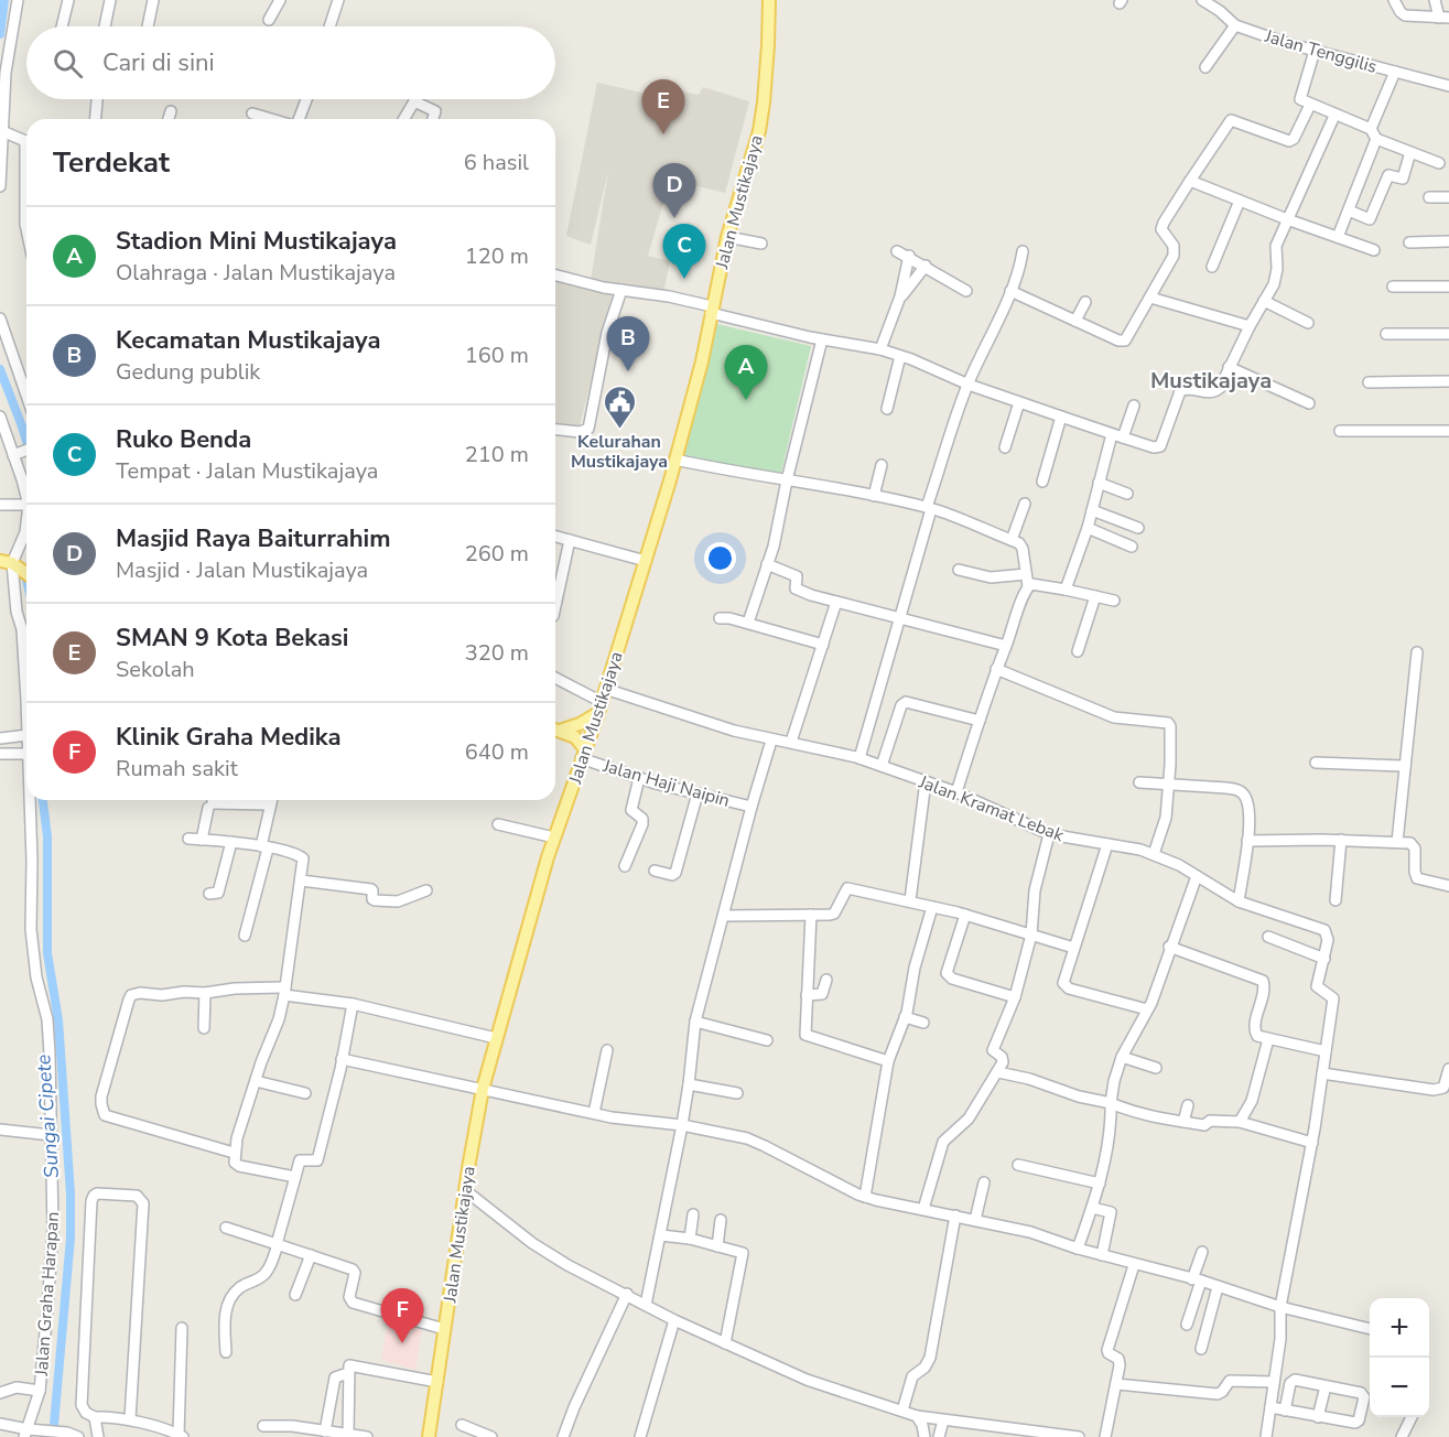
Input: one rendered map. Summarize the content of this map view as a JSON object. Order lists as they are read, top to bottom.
{
  "streets": {
    "main road": ["Jalan Mustikajaya"],
    "street": [
      "Jalan Tenggilis",
      "Jalan Haji Naipin",
      "Jalan Kramat Lebak",
      "Jalan Graha Harapan"
    ]
  },
  "crossings": [
    ["Jalan Mustikajaya", "Jalan Haji Naipin"],
    ["Jalan Mustikajaya", "Jalan Kramat Lebak"]
  ],
  "districts": ["Mustikajaya"],
  "water": ["Sungai Cipete"],
  "places": {
    "public building": ["Kelurahan Mustikajaya"]
  },
  "page": {
    "search": "Cari di sini",
    "pins": [
      "E",
      "D",
      "C",
      "B",
      "A",
      "F"
    ],
    "heading": ["Terdekat", "6 hasil"],
    "list": [
      {
        "mark": "A",
        "name": "Stadion Mini Mustikajaya",
        "note": "Olahraga · Jalan Mustikajaya",
        "value": "120 m"
      },
      {
        "mark": "B",
        "name": "Kecamatan Mustikajaya",
        "note": "Gedung publik",
        "value": "160 m"
      },
      {
        "mark": "C",
        "name": "Ruko Benda",
        "note": "Tempat · Jalan Mustikajaya",
        "value": "210 m"
      },
      {
        "mark": "D",
        "name": "Masjid Raya Baiturrahim",
        "note": "Masjid · Jalan Mustikajaya",
        "value": "260 m"
      },
      {
        "mark": "E",
        "name": "SMAN 9 Kota Bekasi",
        "note": "Sekolah",
        "value": "320 m"
      },
      {
        "mark": "F",
        "name": "Klinik Graha Medika",
        "note": "Rumah sakit",
        "value": "640 m"
      }
    ],
    "map_buttons": ["+", "−"]
  }
}
